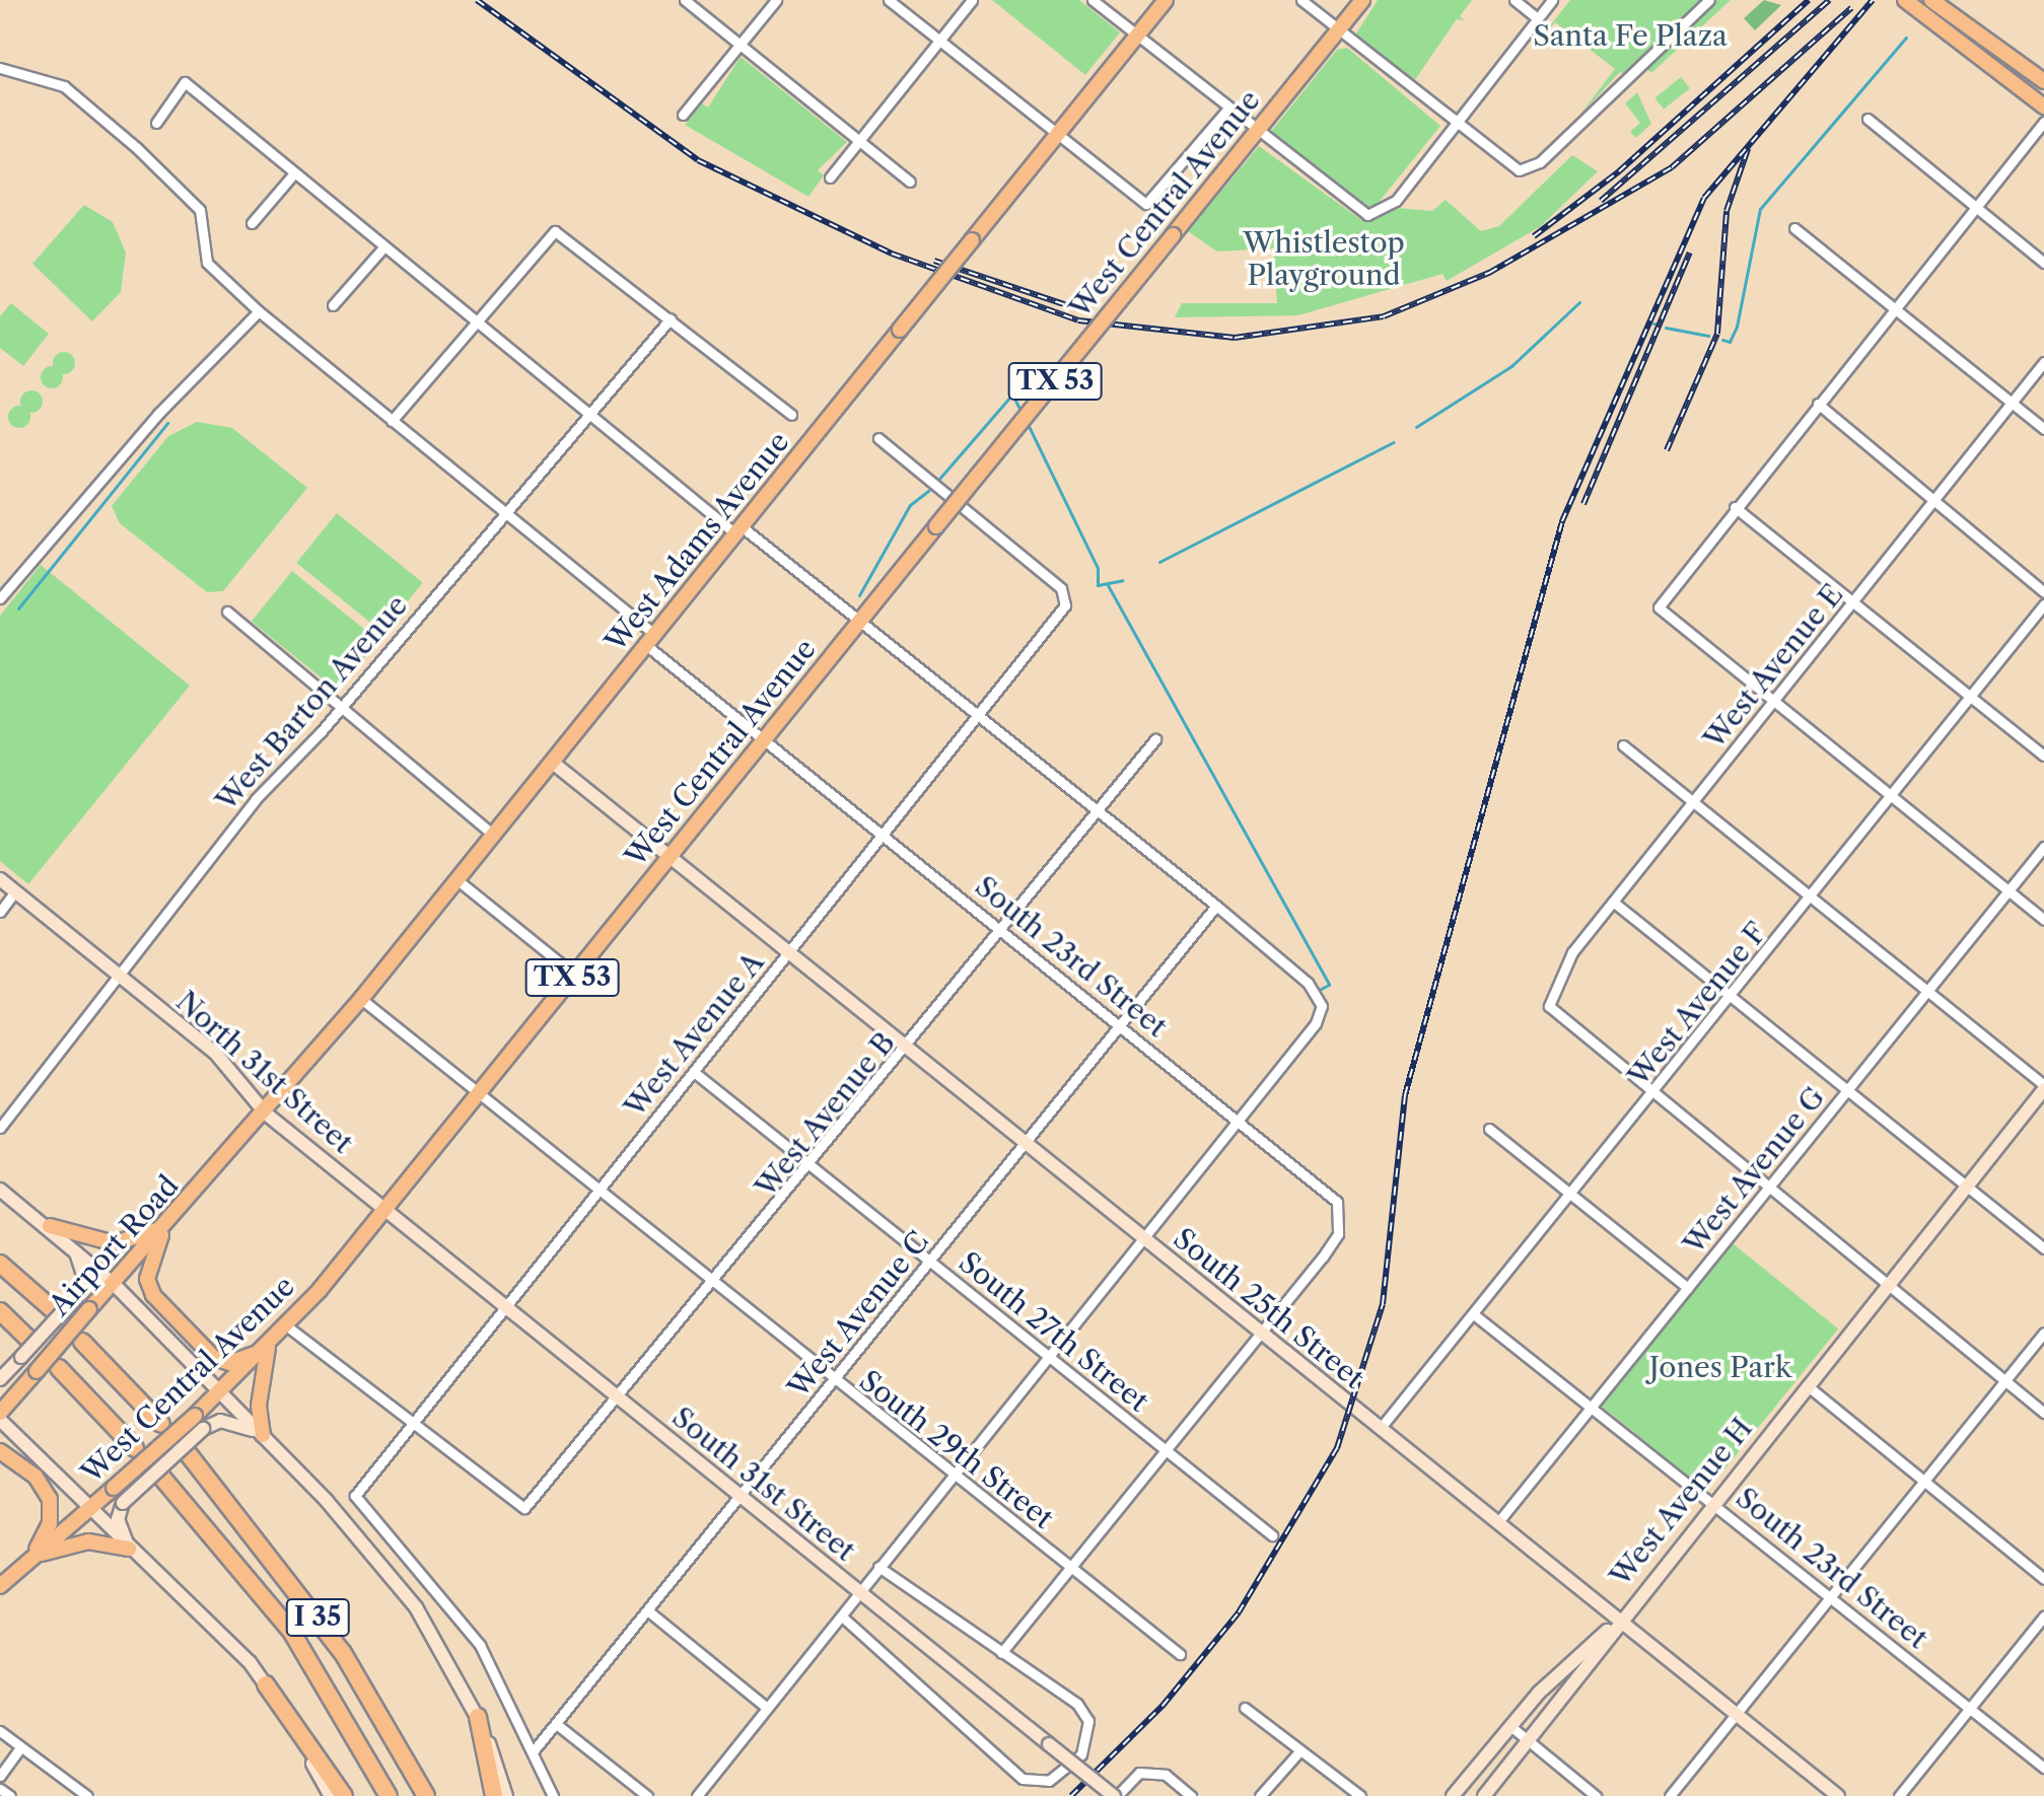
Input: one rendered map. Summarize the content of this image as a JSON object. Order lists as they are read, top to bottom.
{
  "streets": {
    "highway": ["I 35"],
    "main road": [
      "West Central Avenue",
      "TX 53",
      "West Adams Avenue",
      "North 31st Street",
      "Airport Road",
      "South 25th Street",
      "South 31st Street",
      "West Avenue H"
    ],
    "street": [
      "West Avenue E",
      "West Barton Avenue",
      "South 23rd Street",
      "West Avenue F",
      "West Avenue A",
      "West Avenue B",
      "West Avenue G",
      "West Avenue C",
      "South 27th Street",
      "South 29th Street"
    ]
  },
  "crossings": [
    ["West Central Avenue", "South 23rd Street"],
    ["West Central Avenue", "North 31st Street"],
    ["West Central Avenue", "South 25th Street"],
    ["West Central Avenue", "South 29th Street"],
    ["West Central Avenue", "South 31st Street"],
    ["West Adams Avenue", "South 23rd Street"],
    ["West Adams Avenue", "North 31st Street"],
    ["West Adams Avenue", "Airport Road"],
    ["West Adams Avenue", "South 25th Street"],
    ["West Adams Avenue", "South 29th Street"],
    ["West Avenue E", "West Avenue F"],
    ["West Barton Avenue", "South 23rd Street"],
    ["West Barton Avenue", "North 31st Street"],
    ["South 23rd Street", "West Avenue F"],
    ["South 23rd Street", "West Avenue A"],
    ["South 23rd Street", "West Avenue B"],
    ["South 23rd Street", "West Avenue G"],
    ["South 23rd Street", "South 25th Street"],
    ["South 23rd Street", "West Avenue C"],
    ["South 23rd Street", "West Avenue H"],
    ["West Avenue F", "South 25th Street"],
    ["West Avenue A", "West Avenue B"],
    ["West Avenue A", "South 25th Street"],
    ["West Avenue A", "West Avenue C"],
    ["West Avenue A", "South 27th Street"],
    ["West Avenue A", "South 29th Street"],
    ["West Avenue A", "South 31st Street"],
    ["North 31st Street", "Airport Road"],
    ["North 31st Street", "South 31st Street"],
    ["West Avenue B", "South 25th Street"],
    ["West Avenue B", "South 27th Street"],
    ["West Avenue B", "South 29th Street"],
    ["West Avenue B", "South 31st Street"],
    ["West Avenue G", "South 25th Street"],
    ["South 25th Street", "West Avenue C"],
    ["South 25th Street", "West Avenue H"],
    ["West Avenue C", "South 27th Street"],
    ["West Avenue C", "South 29th Street"],
    ["West Avenue C", "South 31st Street"]
  ],
  "parks": ["Santa Fe Plaza", "Whistlestop Playground", "Jones Park"]
}
